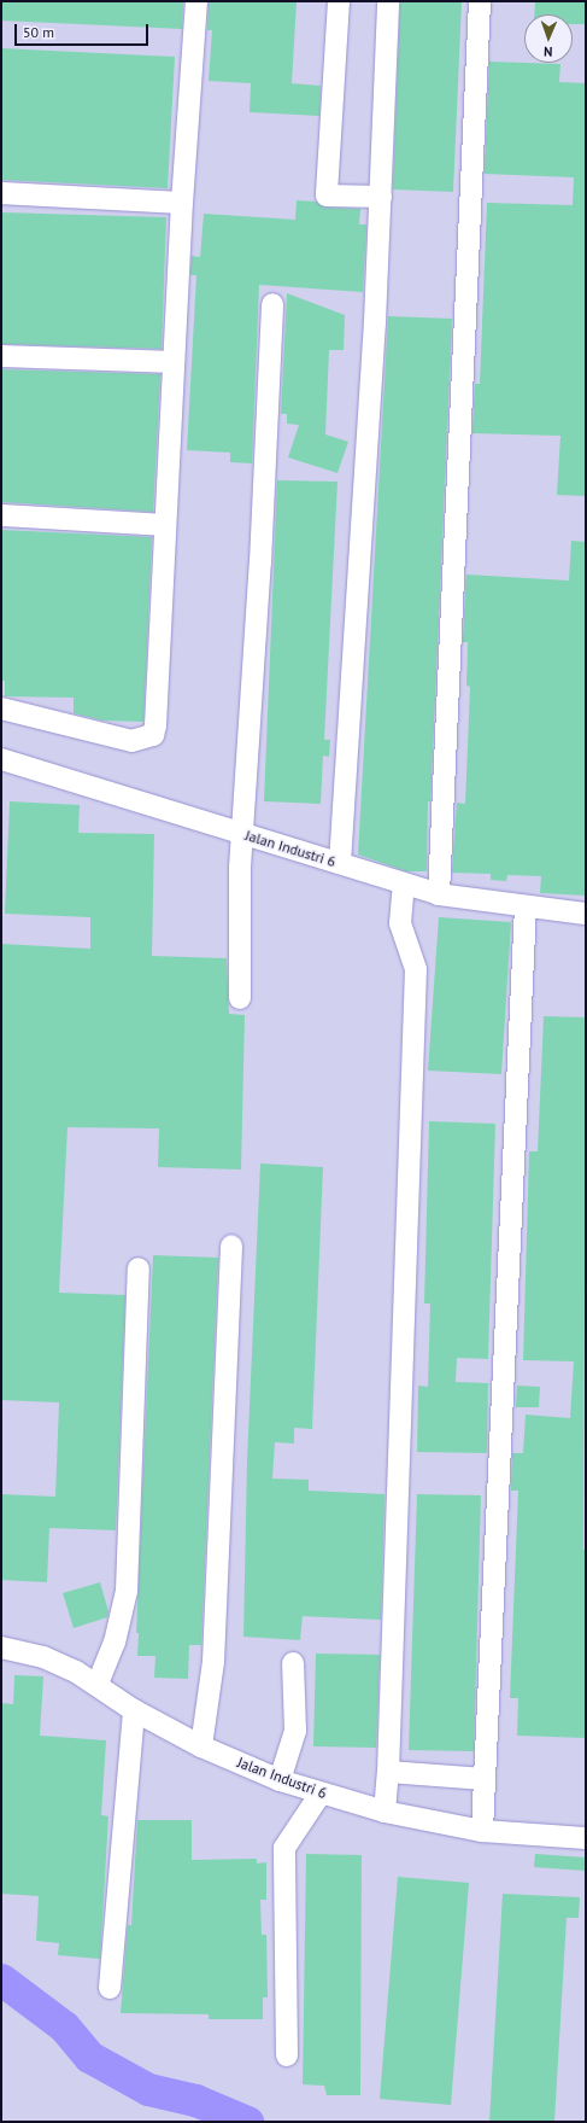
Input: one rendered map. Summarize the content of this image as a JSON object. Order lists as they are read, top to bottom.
{
  "streets": {
    "street": ["Jalan Industri 6"]
  },
  "scale_bar": "50 m",
  "north": "bottom"
}
